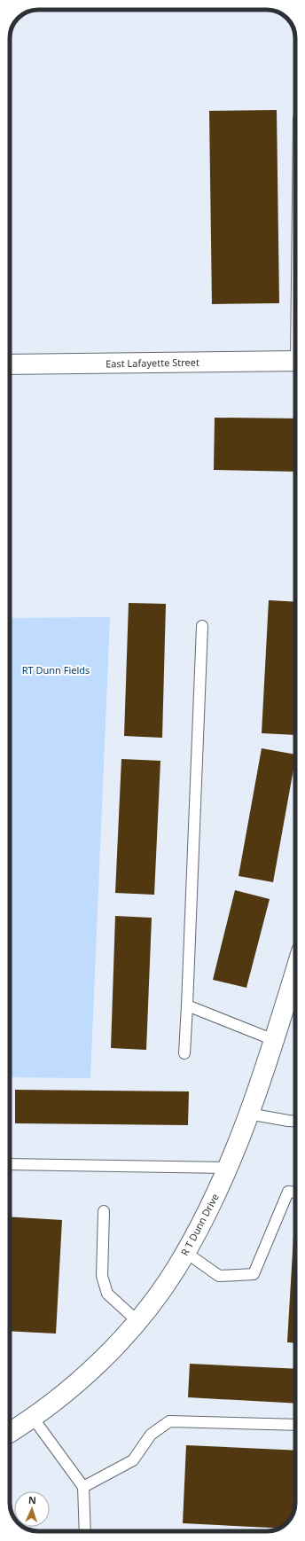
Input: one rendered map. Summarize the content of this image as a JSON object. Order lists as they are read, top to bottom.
{
  "streets": {
    "street": ["East Lafayette Street", "R T Dunn Drive"]
  },
  "parks": ["RT Dunn Fields"],
  "north": "top"
}
